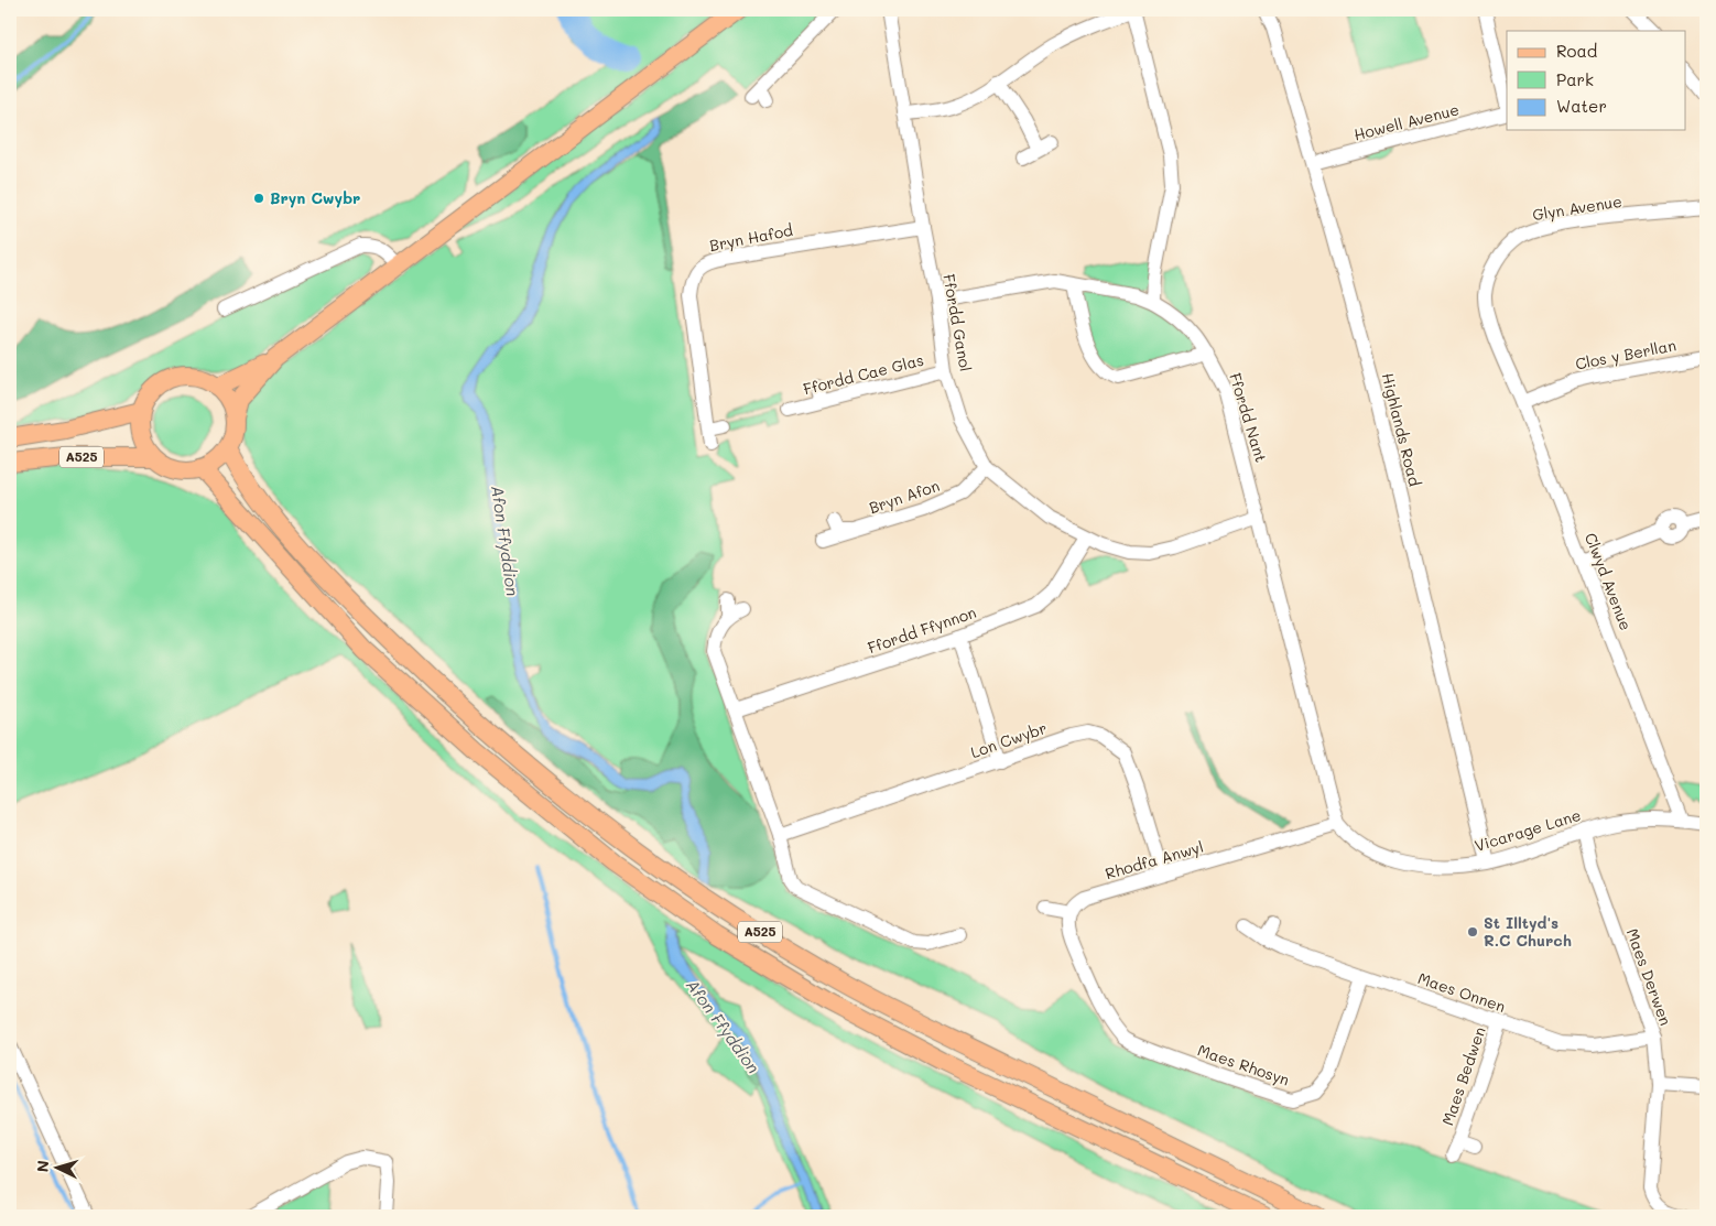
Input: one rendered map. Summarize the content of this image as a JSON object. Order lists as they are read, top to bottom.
{
  "streets": {
    "main road": ["A525"],
    "street": [
      "Howell Avenue",
      "Glyn Avenue",
      "Bryn Hafod",
      "Ffordd Ganol",
      "Clos y Berllan",
      "Ffordd Cae Glas",
      "Ffordd Nant",
      "Highlands Road",
      "Bryn Afon",
      "Clwyd Avenue",
      "Ffordd Ffynnon",
      "Lon Cwybr",
      "Vicarage Lane",
      "Rhodfa Anwyl",
      "Maes Derwen",
      "Maes Onnen",
      "Maes Rhosyn",
      "Maes Bedwen"
    ]
  },
  "crossings": [
    ["Howell Avenue", "Highlands Road"],
    ["Glyn Avenue", "Clwyd Avenue"],
    ["Bryn Hafod", "Ffordd Ganol"],
    ["Ffordd Ganol", "Ffordd Cae Glas"],
    ["Ffordd Ganol", "Ffordd Nant"],
    ["Ffordd Ganol", "Bryn Afon"],
    ["Ffordd Ganol", "Ffordd Ffynnon"],
    ["Clos y Berllan", "Clwyd Avenue"],
    ["Ffordd Nant", "Vicarage Lane"],
    ["Ffordd Nant", "Rhodfa Anwyl"],
    ["Highlands Road", "Vicarage Lane"],
    ["Clwyd Avenue", "Vicarage Lane"],
    ["Lon Cwybr", "Rhodfa Anwyl"],
    ["Vicarage Lane", "Rhodfa Anwyl"],
    ["Vicarage Lane", "Maes Derwen"],
    ["Rhodfa Anwyl", "Maes Rhosyn"],
    ["Maes Derwen", "Maes Onnen"],
    ["Maes Onnen", "Maes Rhosyn"],
    ["Maes Onnen", "Maes Bedwen"]
  ],
  "water": ["Afon Ffyddion"],
  "places": ["Bryn Cwybr", "St Illtyd's R.C Church"],
  "legend": ["Road", "Park", "Water"],
  "north": "left"
}
